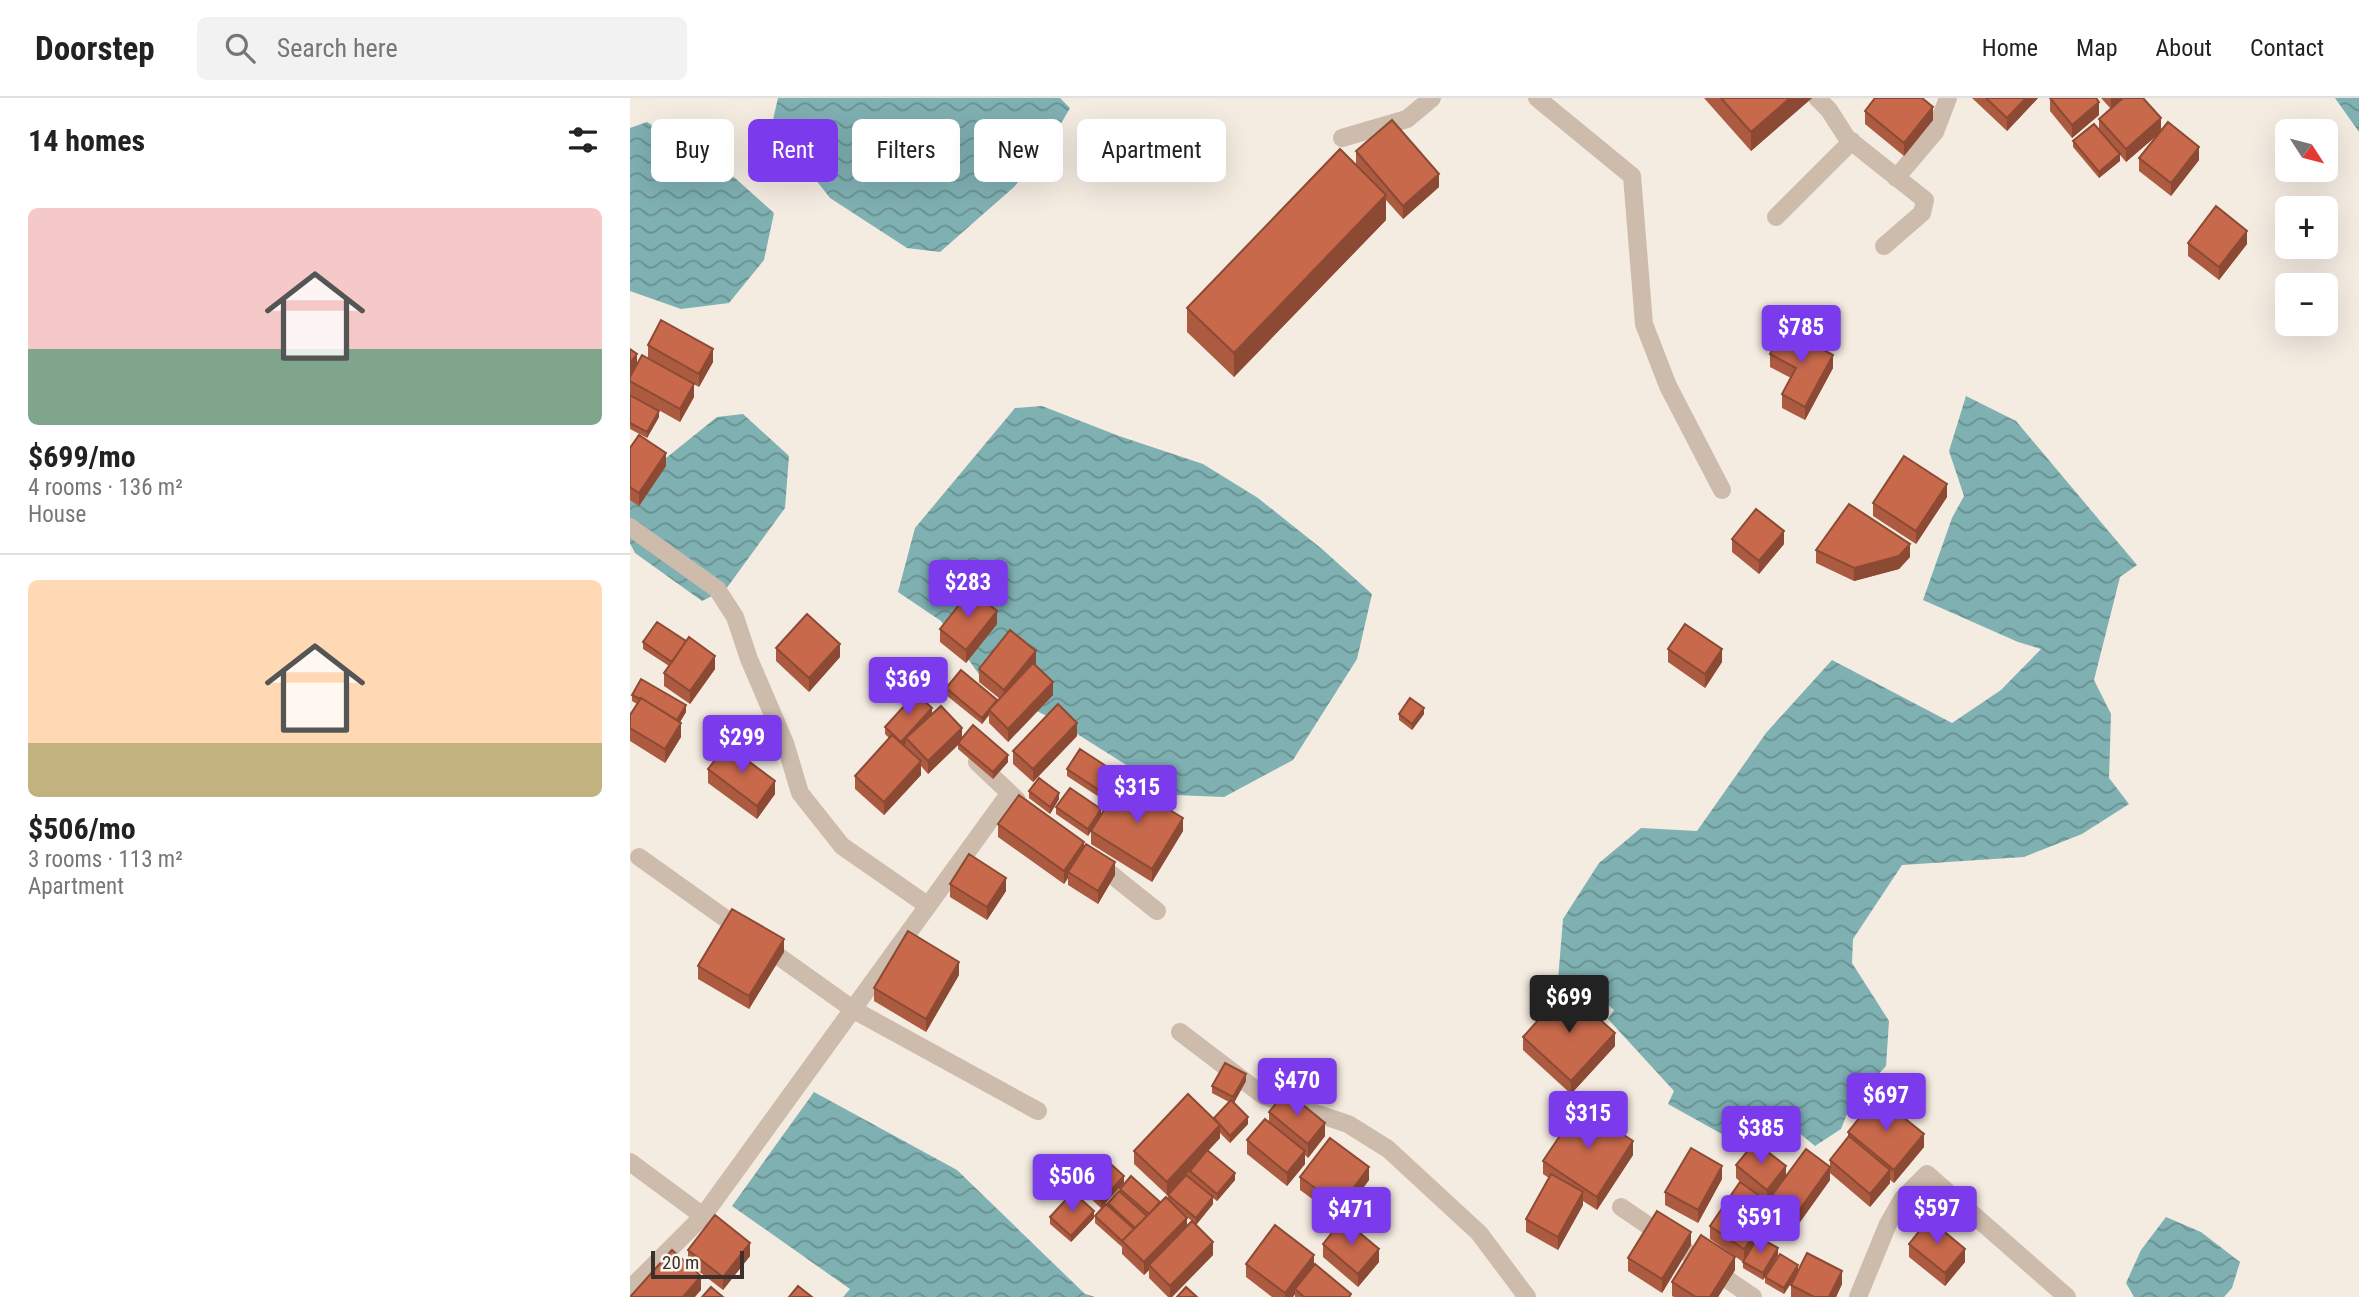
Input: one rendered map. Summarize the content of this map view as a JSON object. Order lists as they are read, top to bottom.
{
  "scale_bar": "20 m",
  "north": "bottom right",
  "page": {
    "header": "Doorstep",
    "search": "Search here",
    "nav": [
      "Home",
      "Map",
      "About",
      "Contact"
    ],
    "heading": "14 homes",
    "map_buttons": ["+", "−"],
    "chip": [
      "Buy",
      "Rent",
      "Filters",
      "New",
      "Apartment"
    ],
    "list": [
      {
        "name": "$699/mo",
        "note": "4 rooms · 136 m² · House"
      },
      {
        "name": "$506/mo",
        "note": "3 rooms · 113 m² · Apartment"
      }
    ],
    "price": [
      "$785",
      "$283",
      "$369",
      "$299",
      "$315",
      "$699",
      "$470",
      "$697",
      "$315",
      "$385",
      "$506",
      "$597",
      "$471",
      "$591"
    ],
    "scale": "20 m"
  }
}
